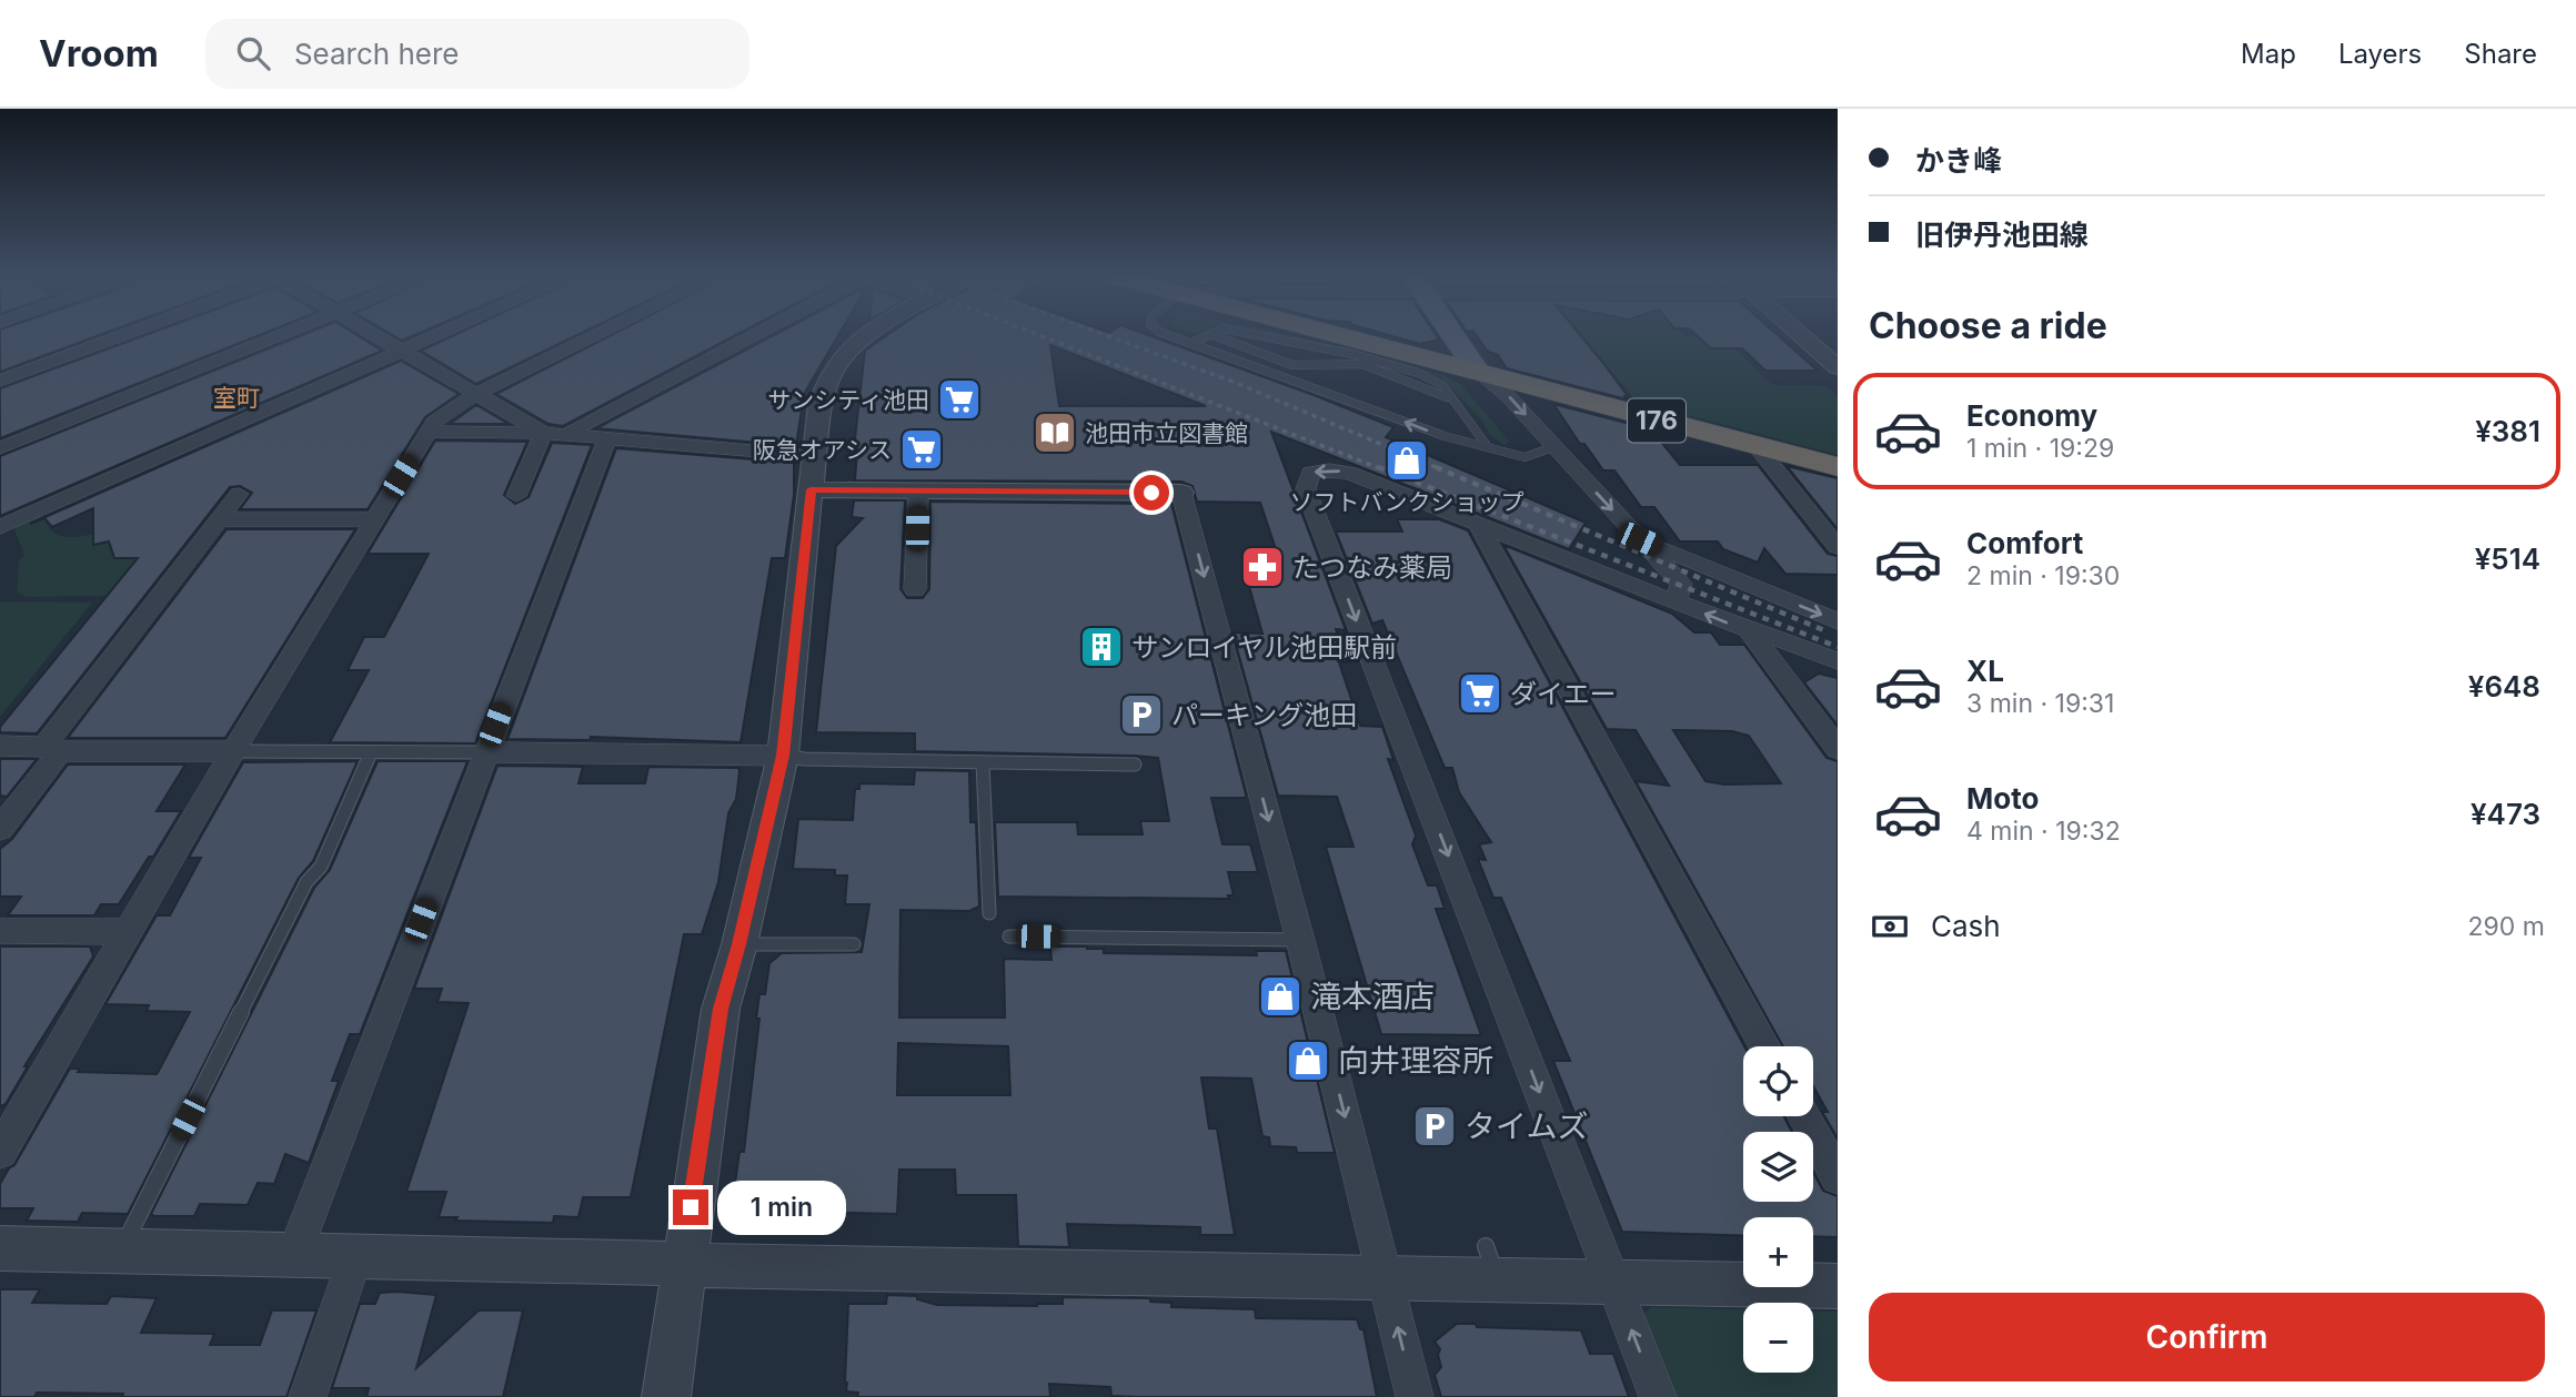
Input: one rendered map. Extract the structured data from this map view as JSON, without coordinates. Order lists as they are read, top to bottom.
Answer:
{
  "streets": {
    "highway": ["176"]
  },
  "districts": ["室町"],
  "places": {
    "supermarket": ["サンシティ池田", "阪急オアシス", "ダイエー"],
    "library": ["池田市立図書館"],
    "shop": ["ソフトバンクショップ", "滝本酒店", "向井理容所"],
    "pharmacy": ["たつなみ薬局"],
    "building": ["サンロイヤル池田駅前"],
    "parking": ["パーキング池田", "タイムズ"]
  },
  "page": {
    "header": "Vroom",
    "search": "Search here",
    "nav": ["Map", "Layers", "Share"],
    "banner": ["かき峰", "旧伊丹池田線"],
    "heading": "Choose a ride",
    "list": [
      {
        "name": "Economy",
        "note": "1 min · 19:29",
        "value": "¥381"
      },
      {
        "name": "Comfort",
        "note": "2 min · 19:30",
        "value": "¥514"
      },
      {
        "name": "XL",
        "note": "3 min · 19:31",
        "value": "¥648"
      },
      {
        "name": "Moto",
        "note": "4 min · 19:32",
        "value": "¥473"
      }
    ],
    "pay": ["Cash", "290 m"],
    "map_buttons": ["+", "−"],
    "bubble": "1 min",
    "buttons": "Confirm"
  }
}
